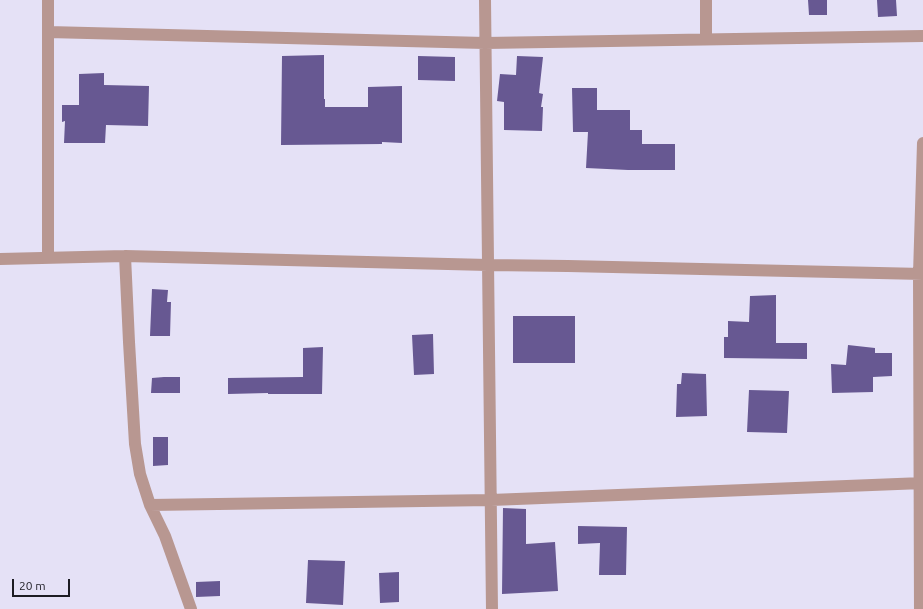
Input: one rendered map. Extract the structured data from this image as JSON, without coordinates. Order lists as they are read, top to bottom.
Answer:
{
  "scale_bar": "20 m"
}
